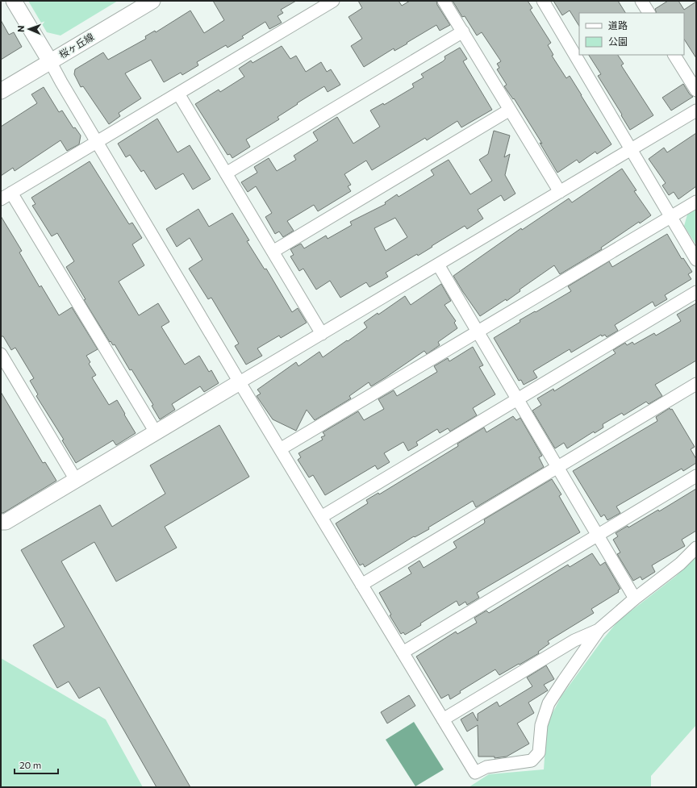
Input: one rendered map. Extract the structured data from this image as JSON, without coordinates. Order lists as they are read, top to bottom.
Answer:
{
  "streets": {
    "street": ["桜ヶ丘線"]
  },
  "legend": ["道路", "公園"],
  "scale_bar": "20 m",
  "north": "left"
}
